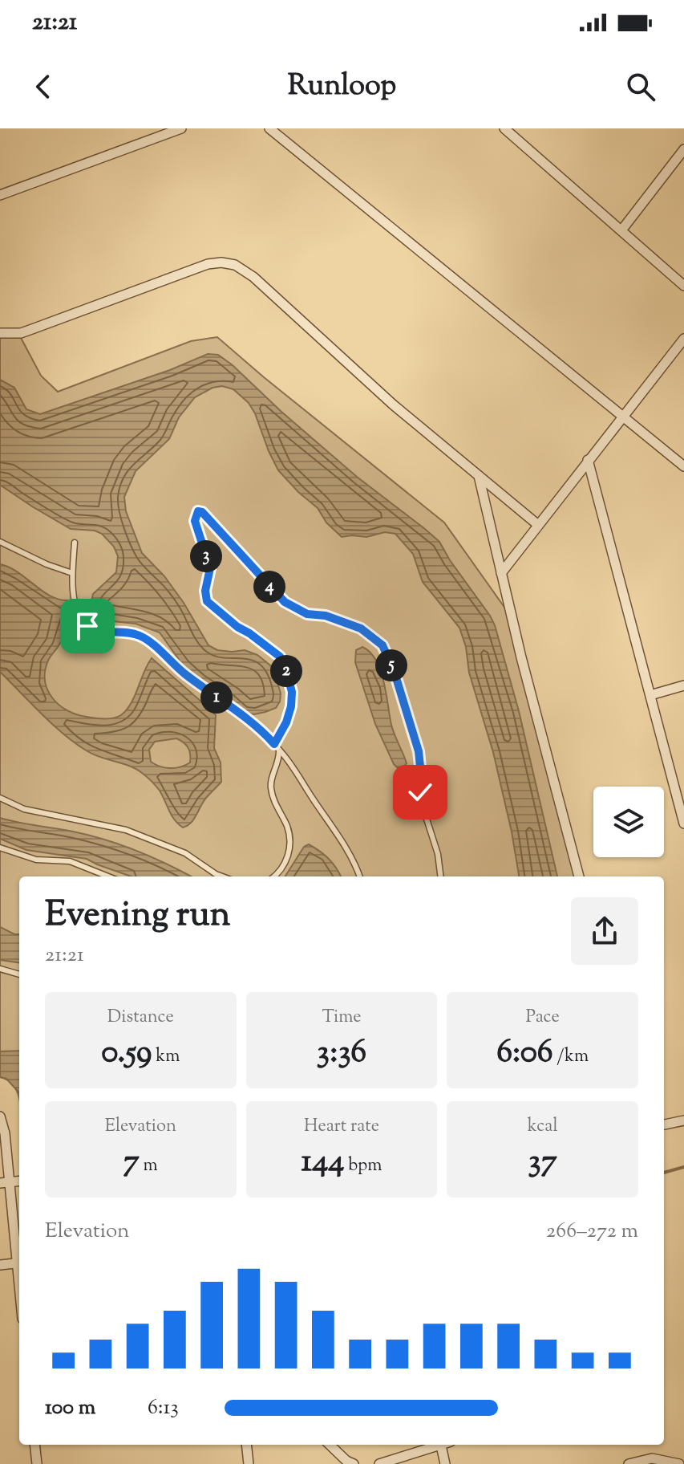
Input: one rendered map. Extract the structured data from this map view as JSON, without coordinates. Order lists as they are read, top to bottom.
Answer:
{
  "page": {
    "status": "21:21",
    "header": "Runloop",
    "pins": [
      "3",
      "4",
      "5",
      "2",
      "1"
    ],
    "heading": ["Evening run", "21:21"],
    "stats": [
      ["Distance", "0.59 km"],
      ["Time", "3:36"],
      ["Pace", "6:06 /km"],
      ["Elevation", "7 m"],
      ["Heart rate", "144 bpm"],
      ["kcal", "37"]
    ],
    "chart": ["Elevation", "266–272 m"],
    "list": [
      {
        "name": "100 m",
        "note": "6:13"
      }
    ]
  }
}
